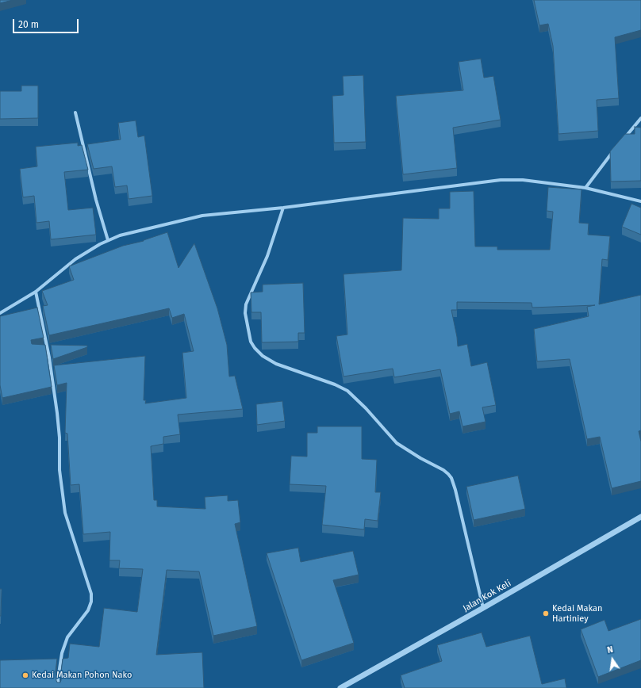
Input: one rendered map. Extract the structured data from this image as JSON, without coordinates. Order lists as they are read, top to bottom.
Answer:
{
  "streets": {
    "street": ["Jalan Kok Keli"]
  },
  "places": ["Kedai Makan Hartiniey", "Kedai Makan Pohon Nako"],
  "scale_bar": "20 m",
  "north": "top"
}
